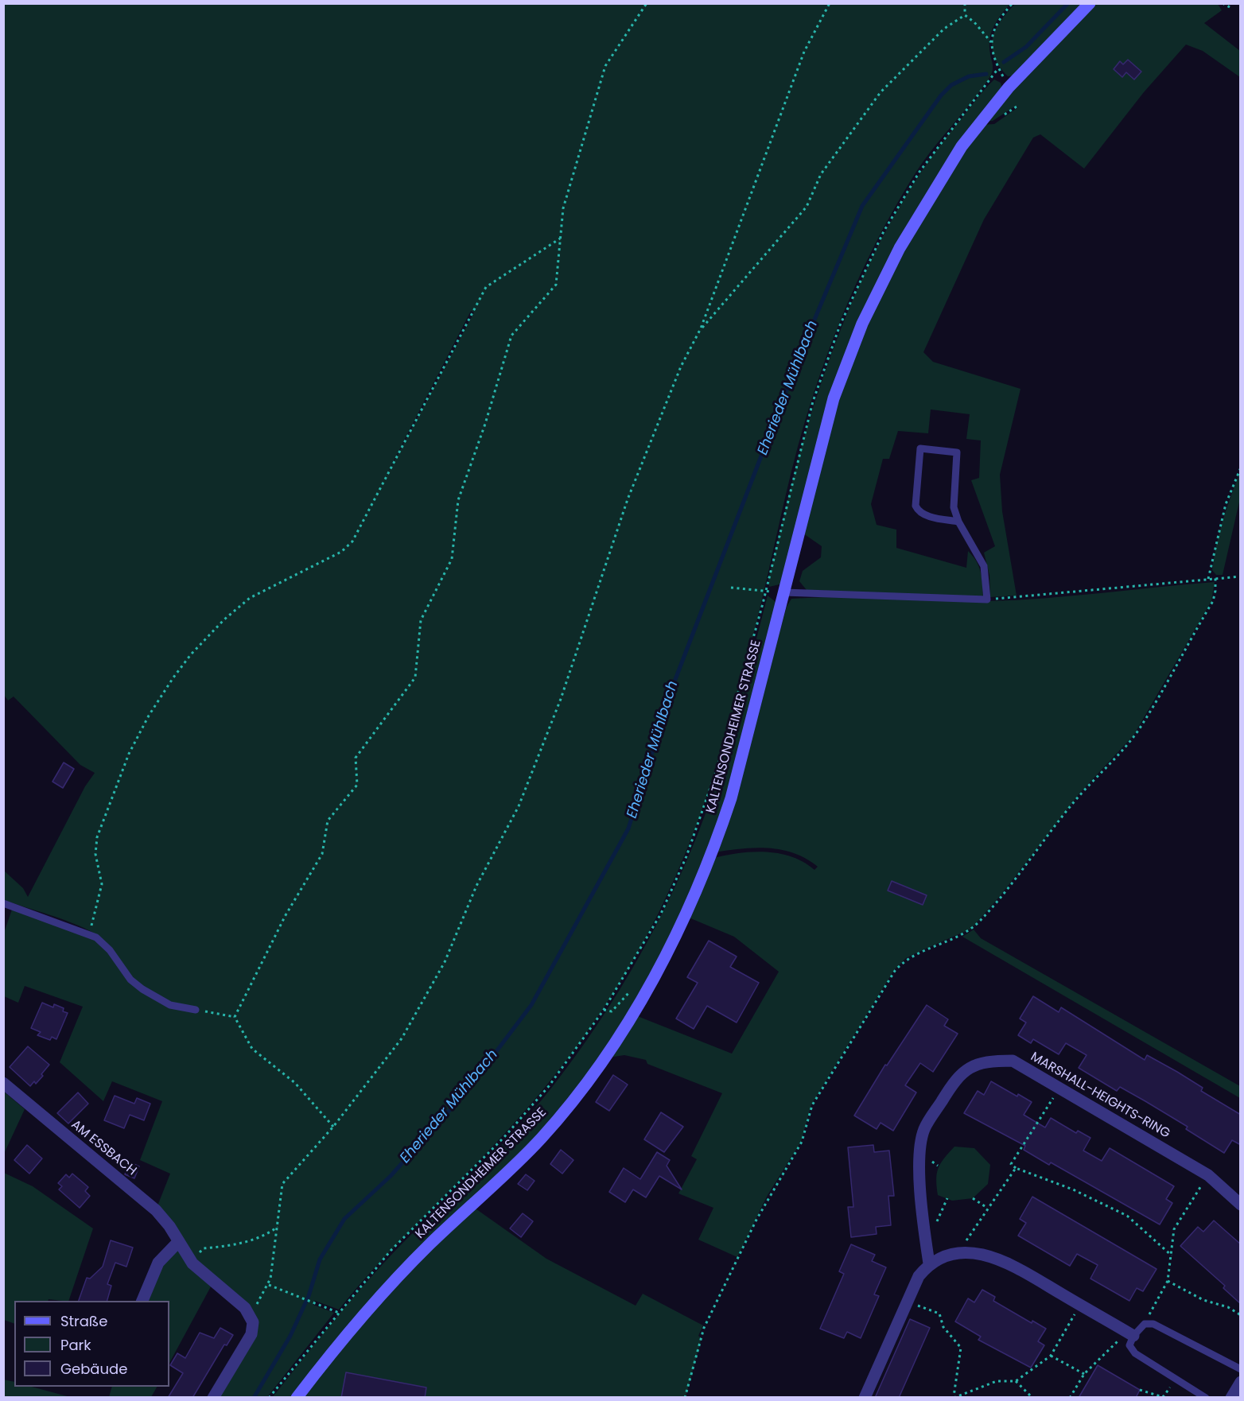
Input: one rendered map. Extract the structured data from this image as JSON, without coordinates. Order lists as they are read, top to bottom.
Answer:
{
  "streets": {
    "main road": ["KALTENSONDHEIMER STRASSE"],
    "street": ["MARSHALL-HEIGHTS-RING", "AM ESSBACH"]
  },
  "water": ["Eherieder Mühlbach"],
  "legend": ["Straße", "Park", "Gebäude"]
}
